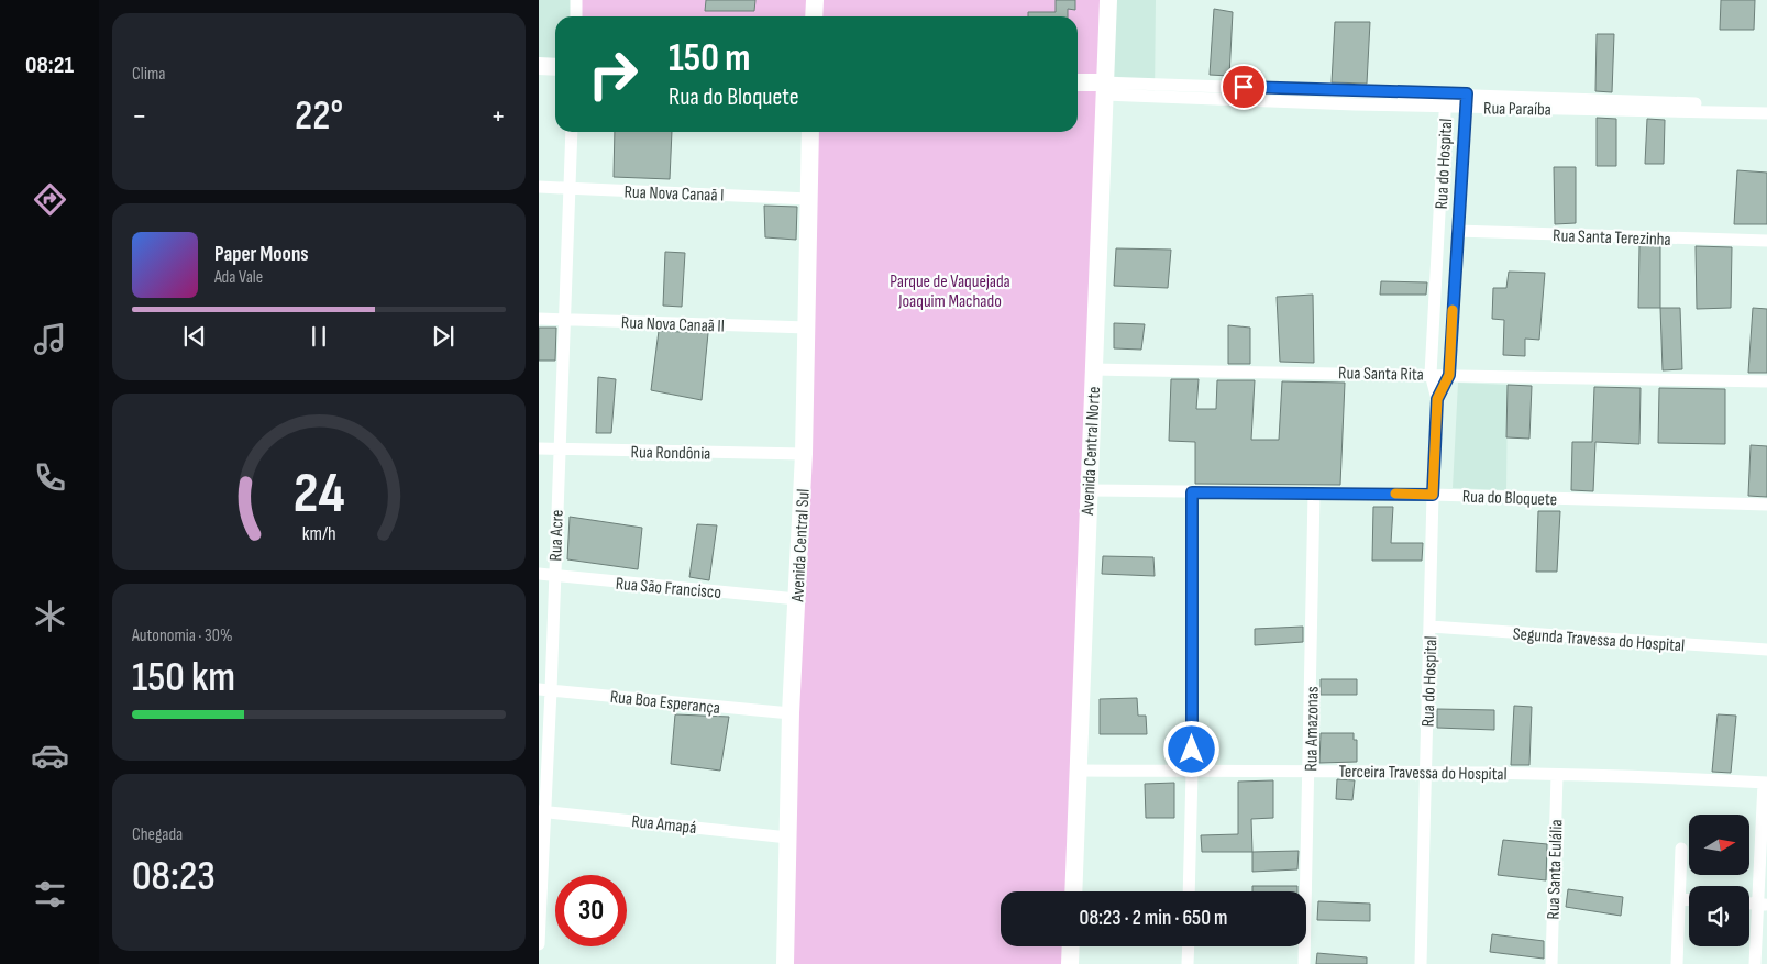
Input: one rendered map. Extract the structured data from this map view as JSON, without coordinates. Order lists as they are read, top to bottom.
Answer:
{
  "streets": {
    "street": [
      "Rua Paraíba",
      "Rua do Hospital",
      "Rua Nova Canaã I",
      "Rua Santa Terezinha",
      "Rua Nova Canaã II",
      "Rua Santa Rita",
      "Avenida Central Norte",
      "Rua Rondônia",
      "Rua do Bloquete",
      "Rua Acre",
      "Avenida Central Sul",
      "Rua São Francisco",
      "Segunda Travessa do Hospital",
      "Rua Boa Esperança",
      "Rua Amazonas",
      "Terceira Travessa do Hospital",
      "Rua Amapá",
      "Rua Santa Eulália"
    ]
  },
  "crossings": [
    ["Rua Paraíba", "Rua do Hospital"],
    ["Rua Paraíba", "Avenida Central Norte"],
    ["Rua do Hospital", "Rua Santa Terezinha"],
    ["Rua do Hospital", "Rua Santa Rita"],
    ["Rua do Hospital", "Rua do Bloquete"],
    ["Rua do Hospital", "Segunda Travessa do Hospital"],
    ["Rua do Hospital", "Terceira Travessa do Hospital"],
    ["Rua Nova Canaã I", "Rua Acre"],
    ["Rua Nova Canaã I", "Avenida Central Sul"],
    ["Rua Nova Canaã II", "Rua Acre"],
    ["Rua Nova Canaã II", "Avenida Central Sul"],
    ["Rua Santa Rita", "Avenida Central Norte"],
    ["Avenida Central Norte", "Rua do Bloquete"],
    ["Avenida Central Norte", "Terceira Travessa do Hospital"],
    ["Rua Rondônia", "Rua Acre"],
    ["Rua Rondônia", "Avenida Central Sul"],
    ["Rua do Bloquete", "Rua Amazonas"],
    ["Rua Acre", "Rua São Francisco"],
    ["Rua Acre", "Rua Boa Esperança"],
    ["Rua Acre", "Rua Amapá"],
    ["Avenida Central Sul", "Rua São Francisco"],
    ["Avenida Central Sul", "Rua Boa Esperança"],
    ["Avenida Central Sul", "Rua Amapá"],
    ["Rua Amazonas", "Terceira Travessa do Hospital"],
    ["Terceira Travessa do Hospital", "Rua Santa Eulália"]
  ],
  "parks": ["Parque de Vaquejada Joaquim Machado"],
  "north": "right",
  "page": {
    "tabs": "08:21",
    "tile": [
      "Clima",
      ["Autonomia · 30%", "150 km"],
      ["Chegada", "08:23"]
    ],
    "turn": ["150 m", "Rua do Bloquete"],
    "heat": ["−", "22°", "+"],
    "song": ["Paper Moons", "Ada Vale"],
    "limit": "30",
    "trip": "08:23 · 2 min · 650 m",
    "gauge": ["24", "km/h"]
  }
}
